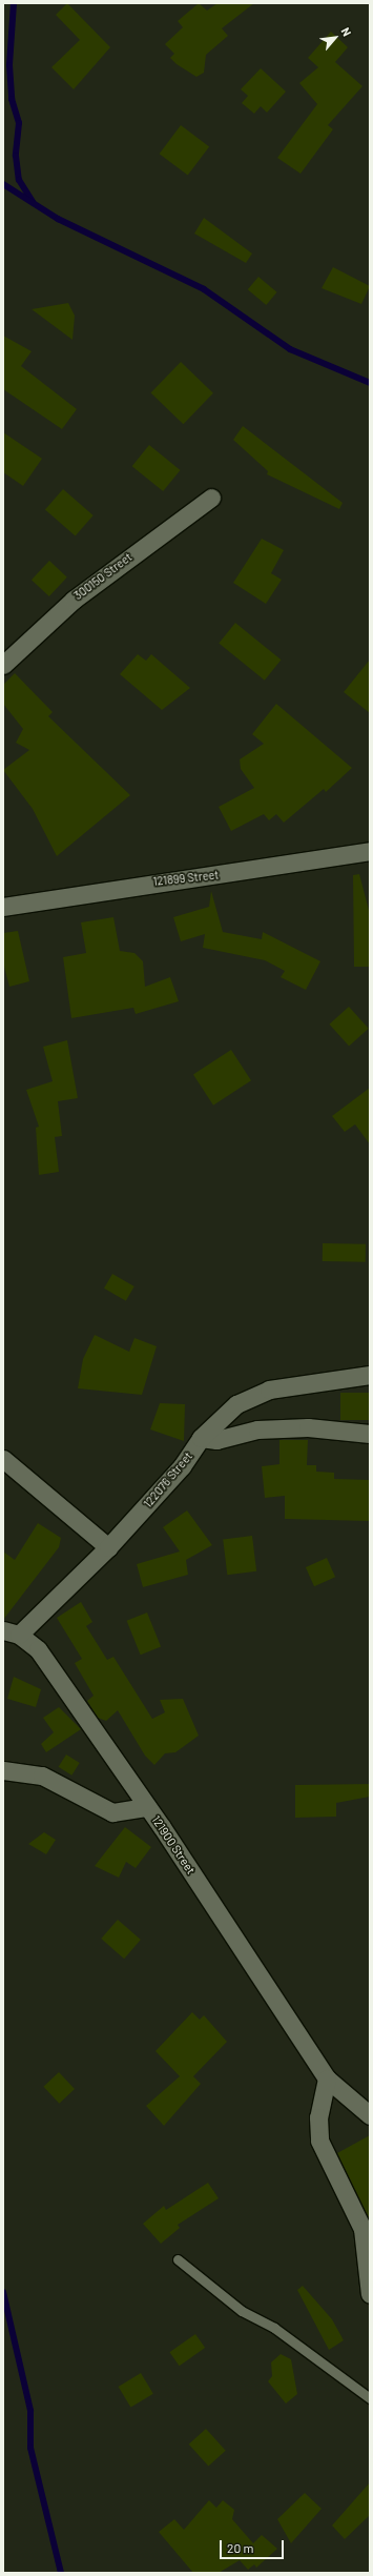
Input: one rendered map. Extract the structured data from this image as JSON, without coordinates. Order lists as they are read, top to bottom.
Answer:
{
  "streets": {
    "street": [
      "300150 Street",
      "121899 Street",
      "122076 Street",
      "121900 Street"
    ]
  },
  "crossings": [
    ["122076 Street", "121900 Street"]
  ],
  "scale_bar": "20 m",
  "north": "top right"
}
